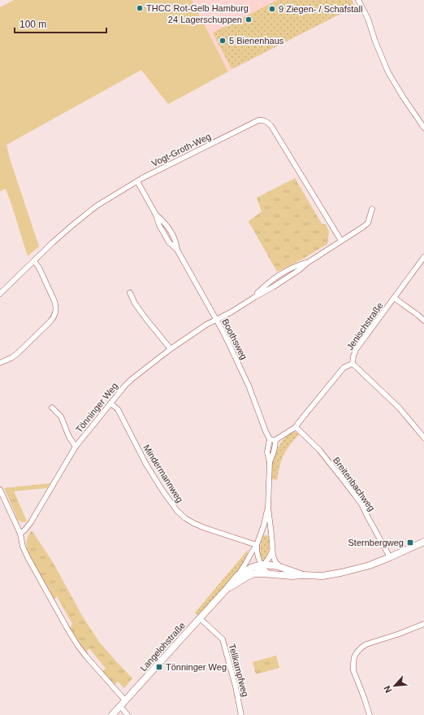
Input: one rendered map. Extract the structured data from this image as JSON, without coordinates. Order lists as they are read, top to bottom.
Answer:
{
  "streets": {
    "street": [
      "Vogt-Groth-Weg",
      "Jenischstraße",
      "Boothsweg",
      "Tönninger Weg",
      "Mindermannweg",
      "Breitenbachweg",
      "Langelohstraße",
      "Tellkampfweg"
    ]
  },
  "crossings": [
    ["Vogt-Groth-Weg", "Boothsweg"],
    ["Vogt-Groth-Weg", "Tönninger Weg"],
    ["Jenischstraße", "Breitenbachweg"],
    ["Boothsweg", "Tönninger Weg"],
    ["Tönninger Weg", "Mindermannweg"],
    ["Breitenbachweg", "Langelohstraße"],
    ["Langelohstraße", "Tellkampfweg"]
  ],
  "places": {
    "other": [
      "THCC Rot-Gelb Hamburg",
      "9 Ziegen- / Schafstall",
      "24 Lagerschuppen",
      "5 Bienenhaus"
    ],
    "transit": ["Sternbergweg", "Tönninger Weg"]
  },
  "scale_bar": "100 m",
  "north": "bottom left"
}
